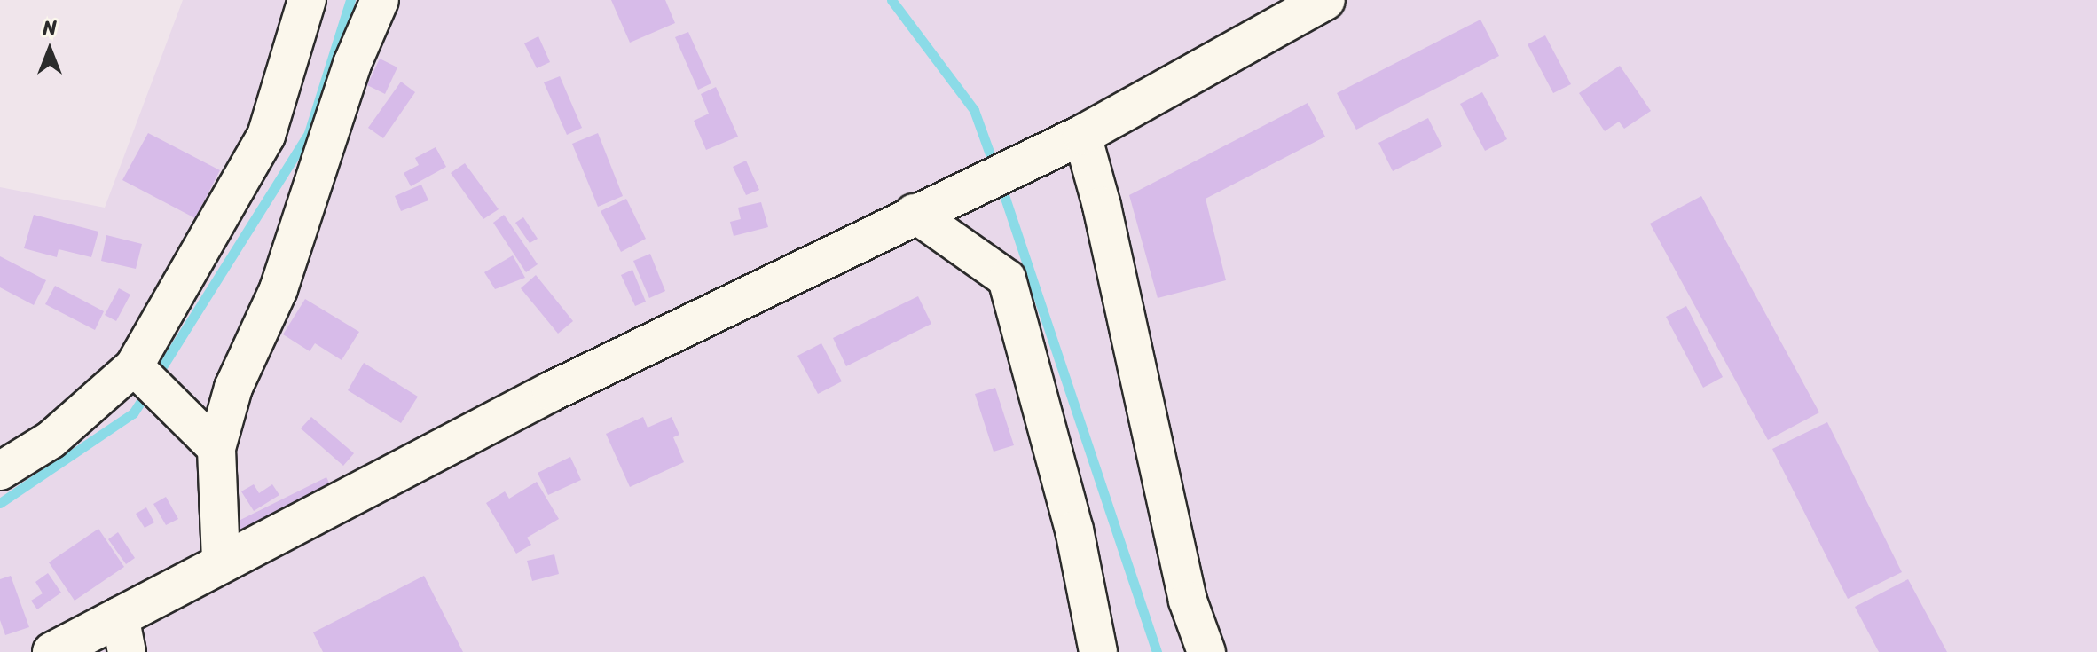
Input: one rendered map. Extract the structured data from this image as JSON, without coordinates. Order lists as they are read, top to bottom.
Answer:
{
  "north": "top"
}
